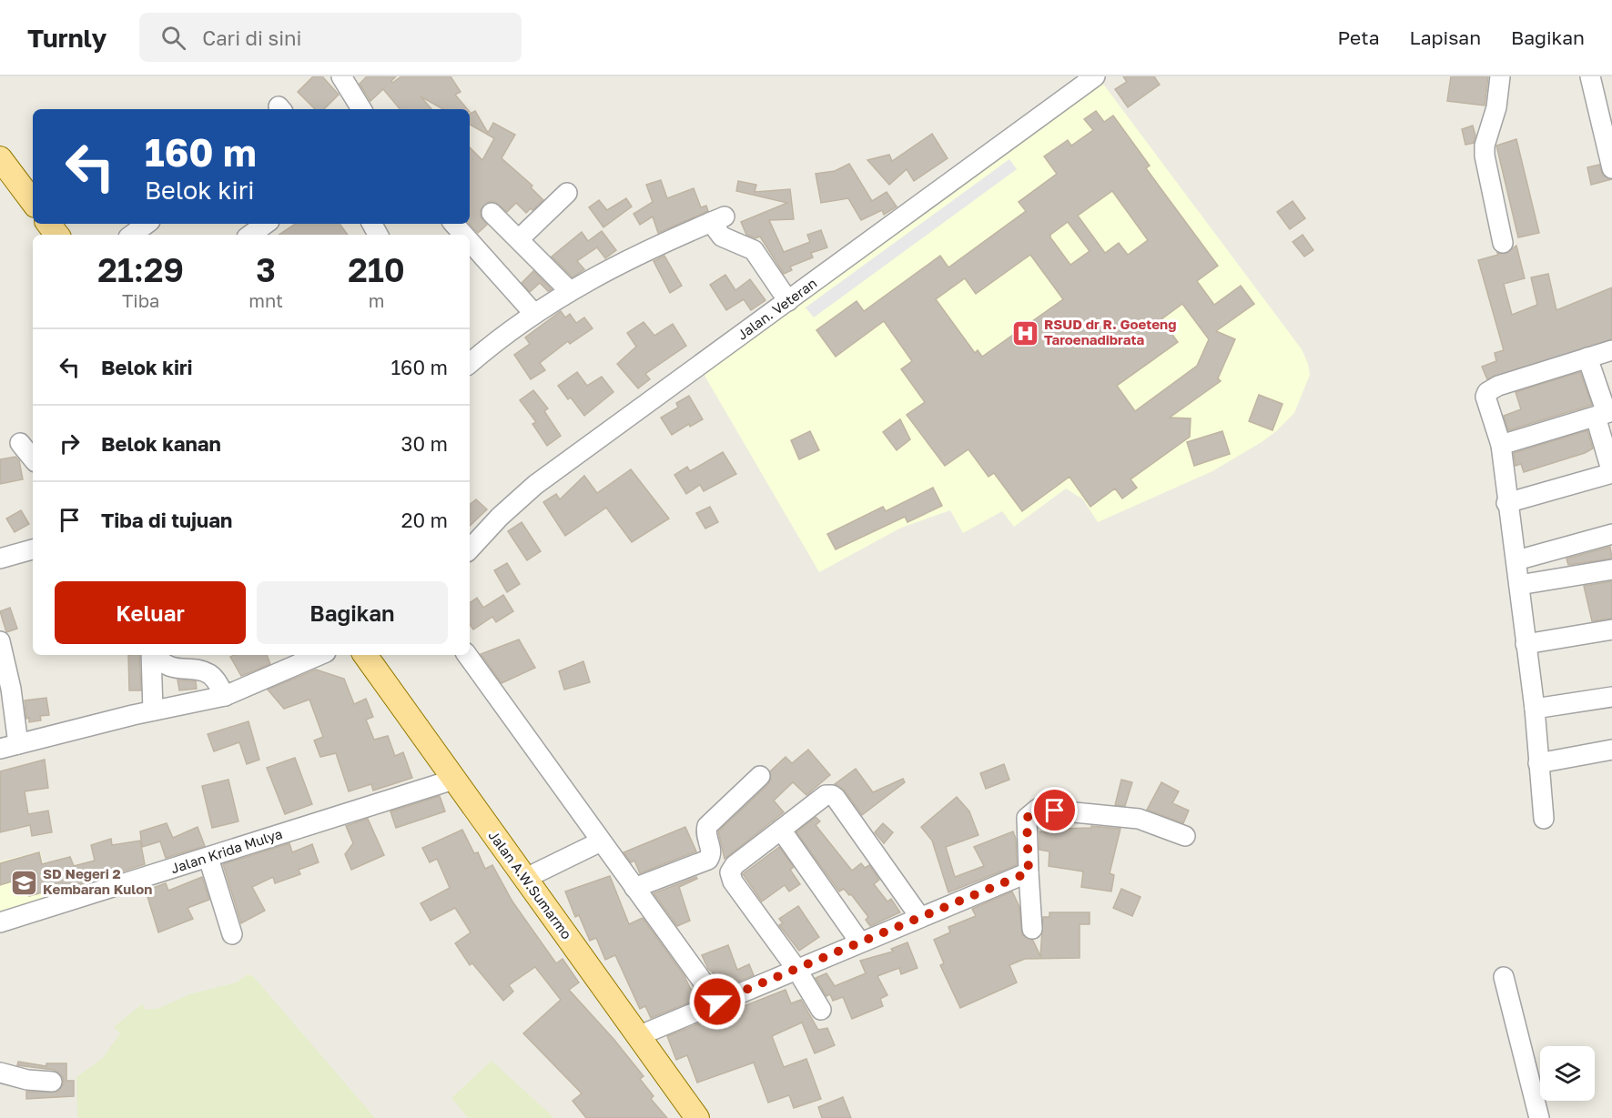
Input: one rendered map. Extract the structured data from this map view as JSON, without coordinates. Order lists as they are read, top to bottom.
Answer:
{
  "streets": {
    "main road": ["Jalan A.W.Sumarmo"],
    "street": ["Jalan. Veteran", "Jalan Krida Mulya"]
  },
  "crossings": [
    ["Jalan Krida Mulya", "Jalan A.W.Sumarmo"]
  ],
  "places": {
    "hospital": ["RSUD dr R. Goeteng Taroenadibrata"],
    "school or university": ["SD Negeri 2 Kembaran Kulon"]
  },
  "page": {
    "header": "Turnly",
    "search": "Cari di sini",
    "nav": ["Peta", "Lapisan", "Bagikan"],
    "turn": ["160 m", "Belok kiri"],
    "eta": [
      "21:29",
      "Tiba",
      "3",
      "mnt",
      "210",
      "m"
    ],
    "list": [
      {
        "name": "Belok kiri",
        "value": "160 m"
      },
      {
        "name": "Belok kanan",
        "value": "30 m"
      },
      {
        "name": "Tiba di tujuan",
        "value": "20 m"
      }
    ],
    "buttons": ["Keluar", "Bagikan"]
  }
}
